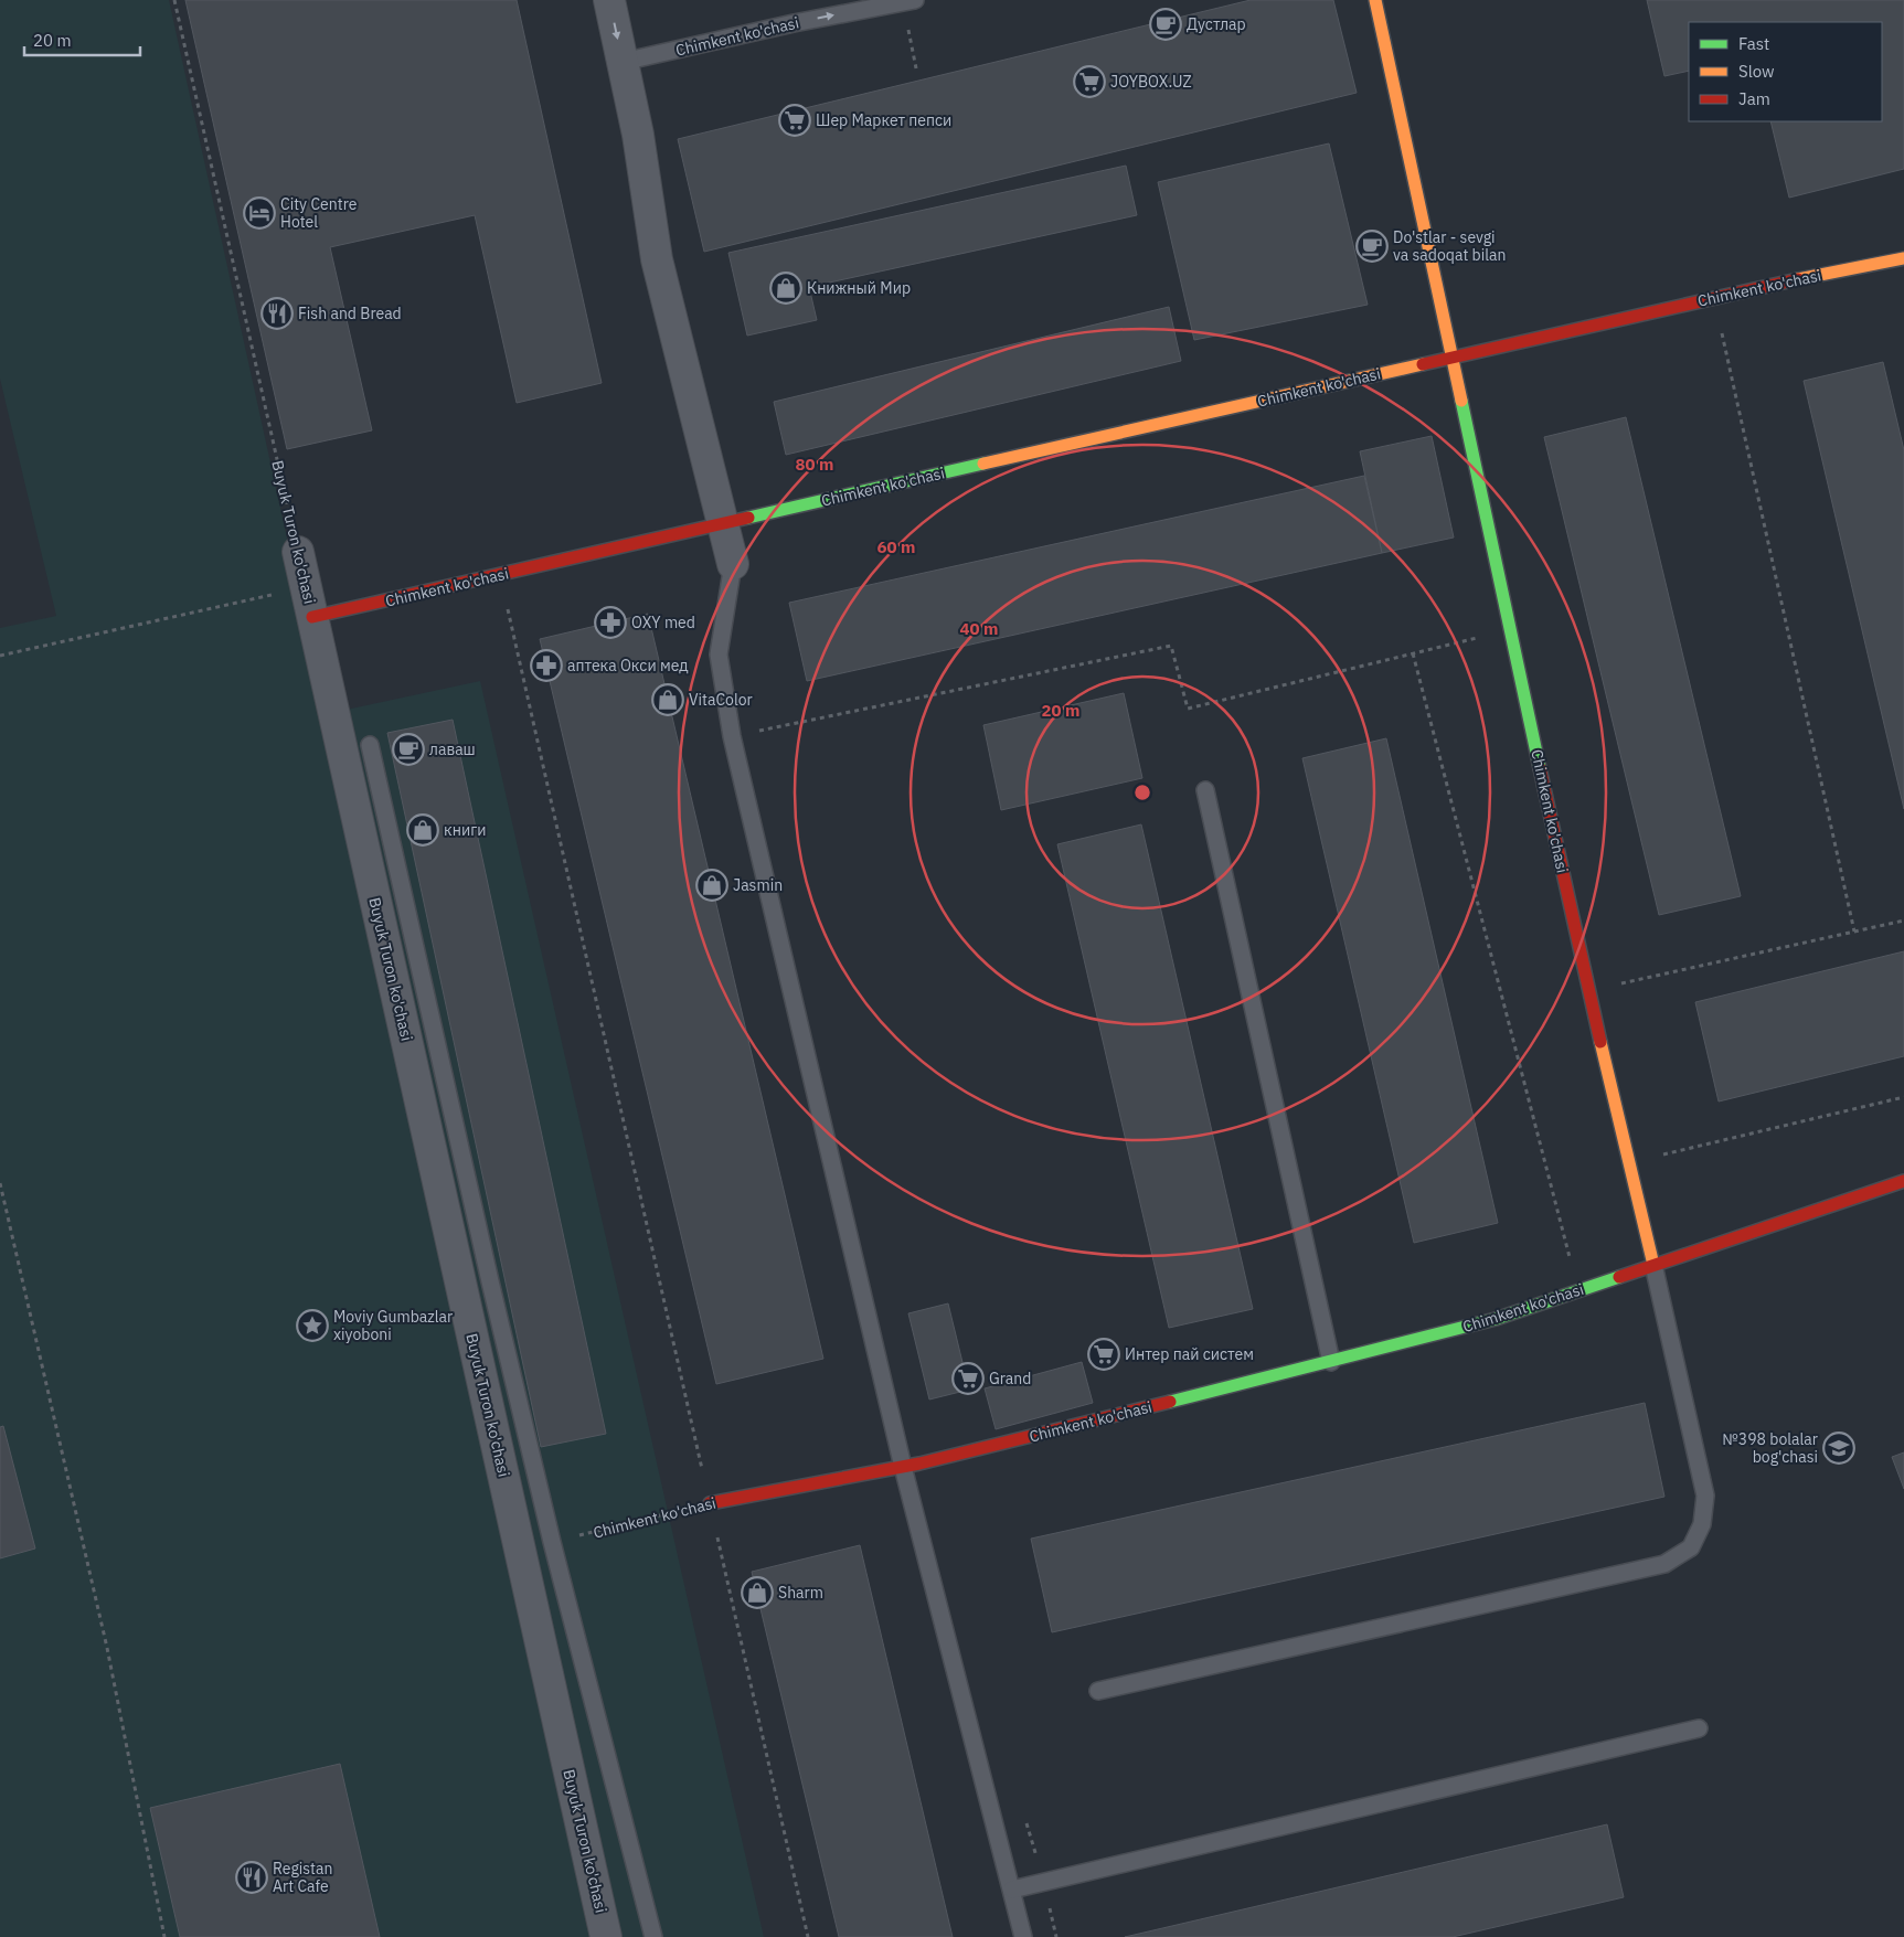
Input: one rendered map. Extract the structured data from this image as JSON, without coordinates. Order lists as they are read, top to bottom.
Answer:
{
  "streets": {
    "street": ["Chimkent ko'chasi", "Buyuk Turon ko'chasi"]
  },
  "crossings": [
    ["Chimkent ko'chasi", "Buyuk Turon ko'chasi"]
  ],
  "places": {
    "cafe": ["Дустлар", "Do'stlar - sevgi va sadoqat bilan", "лаваш"],
    "supermarket": [
      "JOYBOX.UZ",
      "Шер Маркет пепси",
      "Интер пай систем",
      "Grand"
    ],
    "hotel": ["City Centre Hotel"],
    "shop": [
      "Книжный Мир",
      "VitaColor",
      "книги",
      "Jasmin",
      "Sharm"
    ],
    "restaurant": ["Fish and Bread", "Registan Art Cafe"],
    "pharmacy": ["OXY med", "аптека Окси мед"],
    "place": ["Moviy Gumbazlar xiyoboni"],
    "school or university": ["№398 bolalar bog'chasi"]
  },
  "legend": ["Fast", "Slow", "Jam"],
  "scale_bar": "20 m",
  "rings": [
    "80 m",
    "60 m",
    "40 m",
    "20 m"
  ]
}
